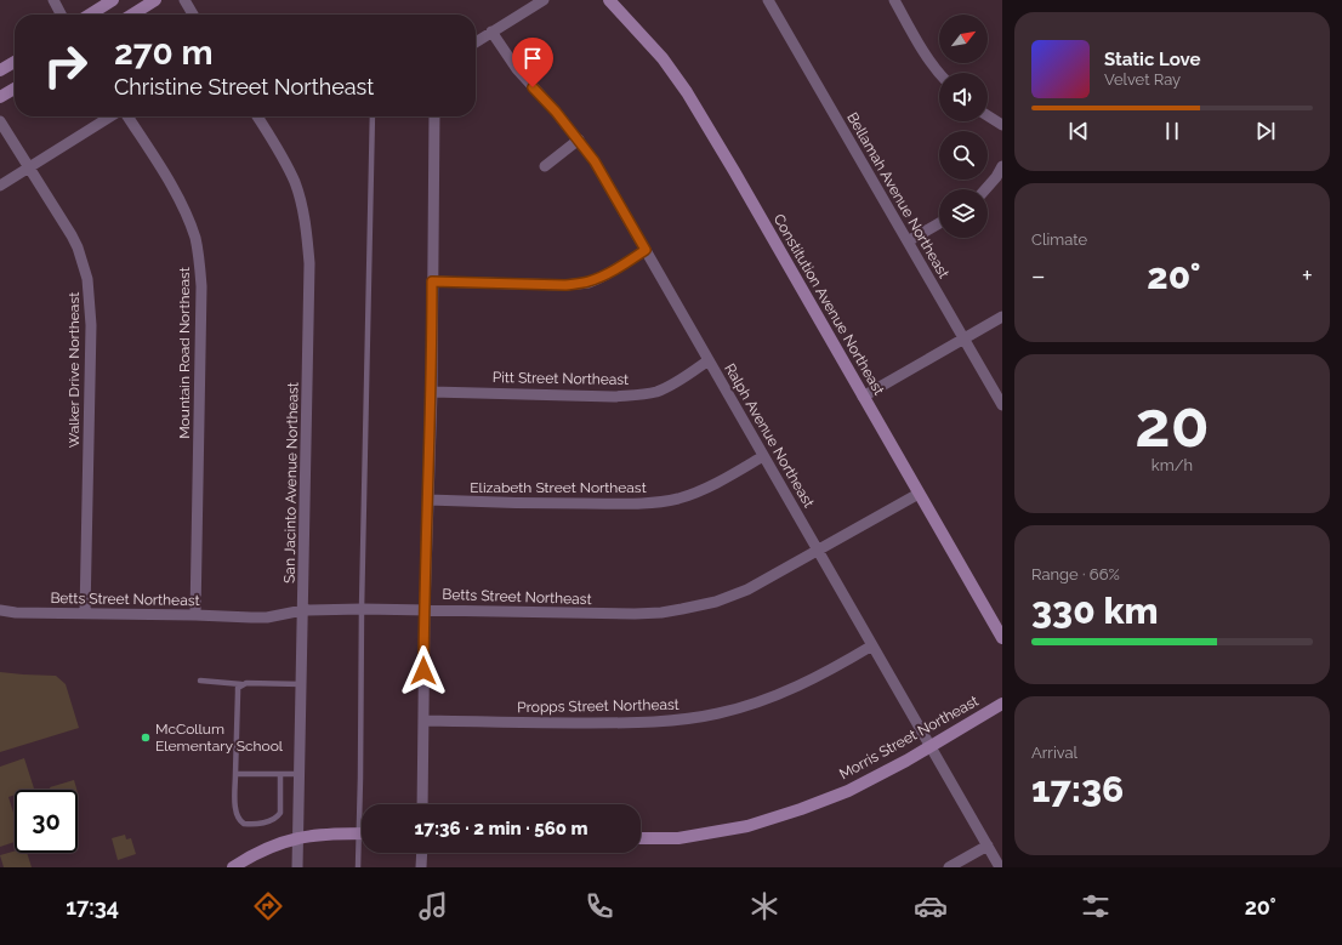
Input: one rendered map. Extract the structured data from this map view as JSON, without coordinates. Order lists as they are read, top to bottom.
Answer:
{
  "streets": {
    "street": [
      "Bellamah Avenue Northeast",
      "Constitution Avenue Northeast",
      "Mountain Road Northeast",
      "Walker Drive Northeast",
      "Pitt Street Northeast",
      "Ralph Avenue Northeast",
      "San Jacinto Avenue Northeast",
      "Elizabeth Street Northeast",
      "Betts Street Northeast",
      "Propps Street Northeast",
      "Morris Street Northeast"
    ]
  },
  "crossings": [
    ["Constitution Avenue Northeast", "Betts Street Northeast"],
    ["Mountain Road Northeast", "Betts Street Northeast"],
    ["Walker Drive Northeast", "Betts Street Northeast"],
    ["Pitt Street Northeast", "Ralph Avenue Northeast"],
    ["Ralph Avenue Northeast", "Elizabeth Street Northeast"],
    ["Ralph Avenue Northeast", "Betts Street Northeast"],
    ["Ralph Avenue Northeast", "Propps Street Northeast"],
    ["Ralph Avenue Northeast", "Morris Street Northeast"],
    ["San Jacinto Avenue Northeast", "Betts Street Northeast"]
  ],
  "places": ["McCollum Elementary School"],
  "north": "top right",
  "page": {
    "turn": ["270 m", "Christine Street Northeast"],
    "song": ["Static Love", "Velvet Ray"],
    "tile": [
      "Climate",
      ["20", "km/h"],
      ["Range · 66%", "330 km"],
      ["Arrival", "17:36"]
    ],
    "heat": ["−", "20°", "+"],
    "limit": "30",
    "trip": "17:36 · 2 min · 560 m",
    "tabs": ["17:34", "20°"]
  }
}
